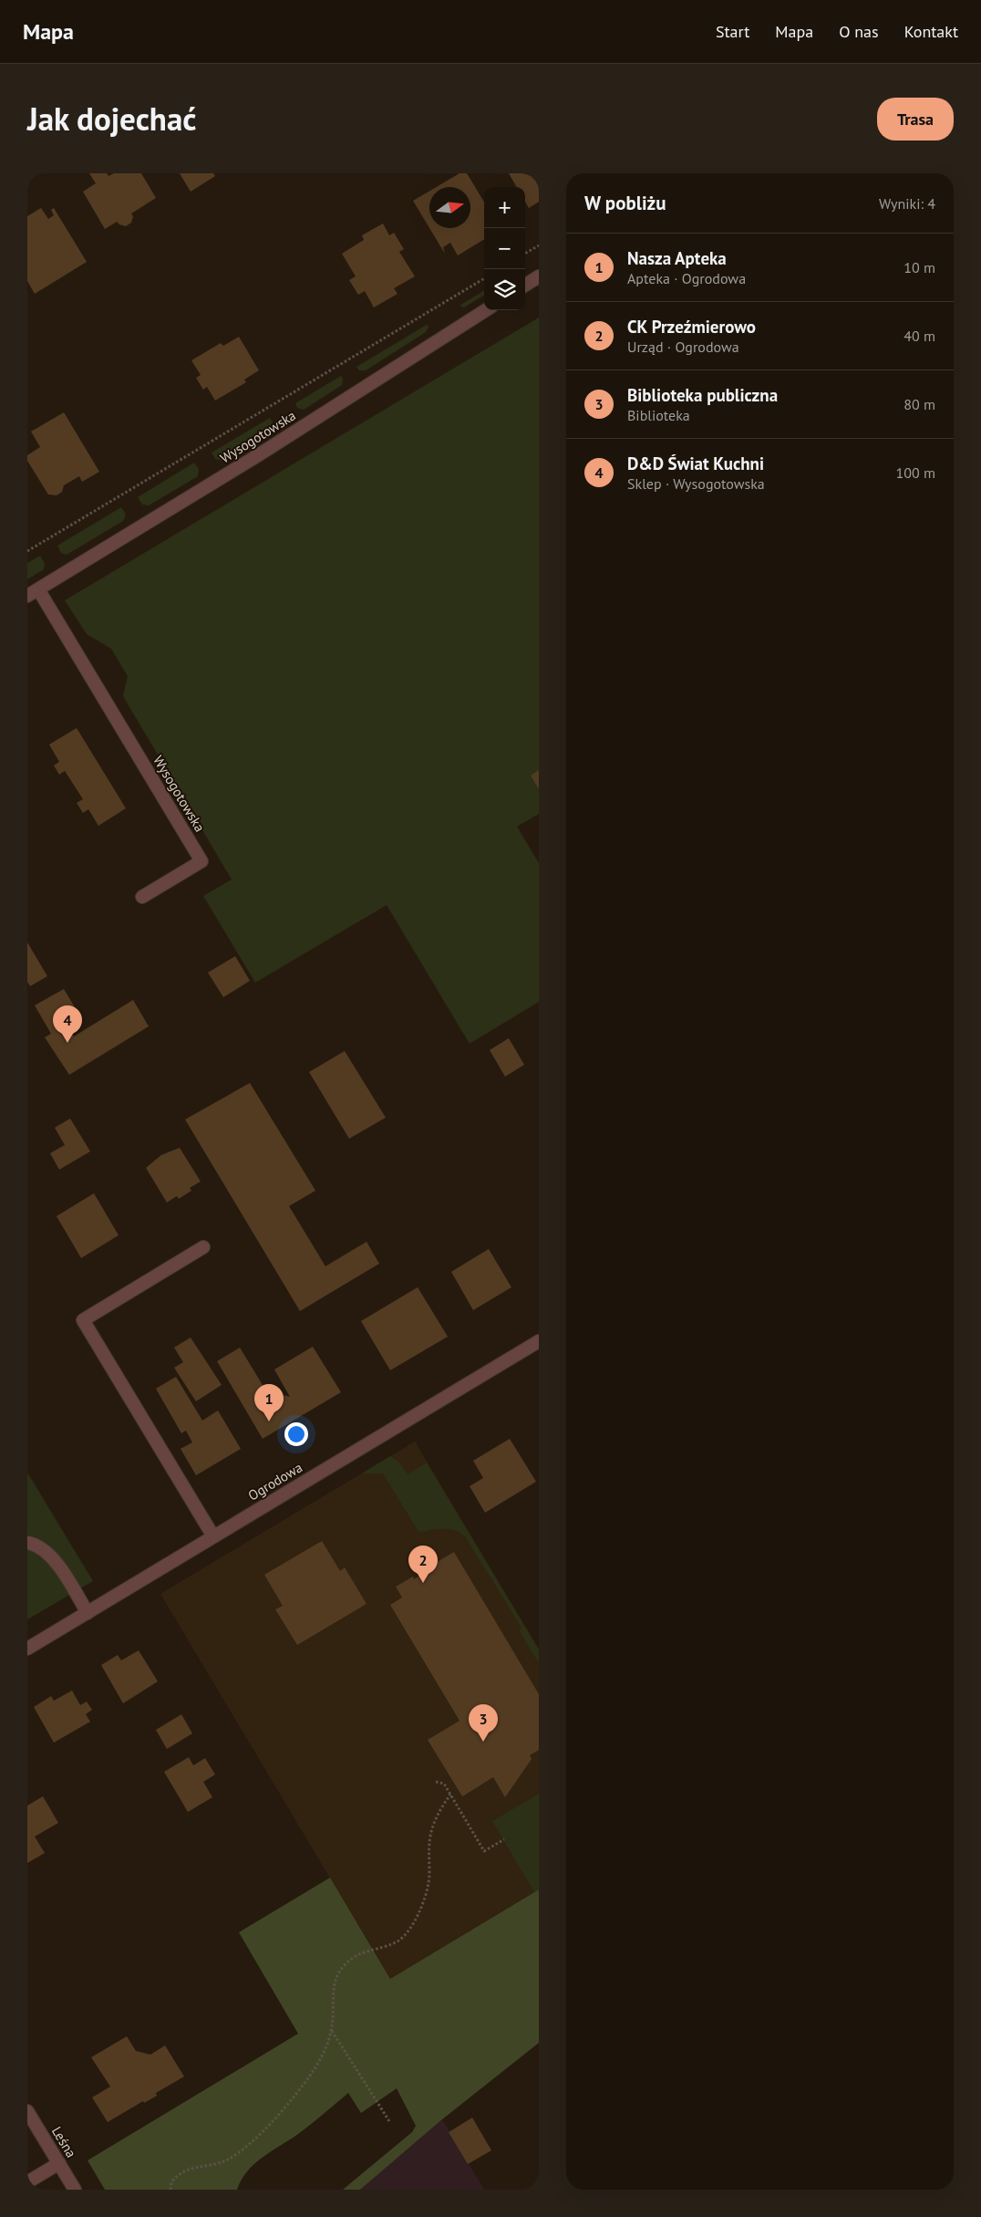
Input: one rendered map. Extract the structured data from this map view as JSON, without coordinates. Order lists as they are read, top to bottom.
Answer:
{
  "streets": {
    "street": ["Wysogotowska", "Ogrodowa", "Leśna"]
  },
  "north": "right",
  "page": {
    "header": "Mapa",
    "nav": [
      "Start",
      "Mapa",
      "O nas",
      "Kontakt"
    ],
    "title": "Jak dojechać",
    "buttons": "Trasa",
    "heading": ["W pobliżu", "Wyniki: 4"],
    "map_buttons": ["+", "−"],
    "list": [
      {
        "mark": "1",
        "name": "Nasza Apteka",
        "note": "Apteka · Ogrodowa",
        "value": "10 m"
      },
      {
        "mark": "2",
        "name": "CK Przeźmierowo",
        "note": "Urząd · Ogrodowa",
        "value": "40 m"
      },
      {
        "mark": "3",
        "name": "Biblioteka publiczna",
        "note": "Biblioteka",
        "value": "80 m"
      },
      {
        "mark": "4",
        "name": "D&D Świat Kuchni",
        "note": "Sklep · Wysogotowska",
        "value": "100 m"
      }
    ],
    "pins": [
      "4",
      "1",
      "2",
      "3"
    ]
  }
}
